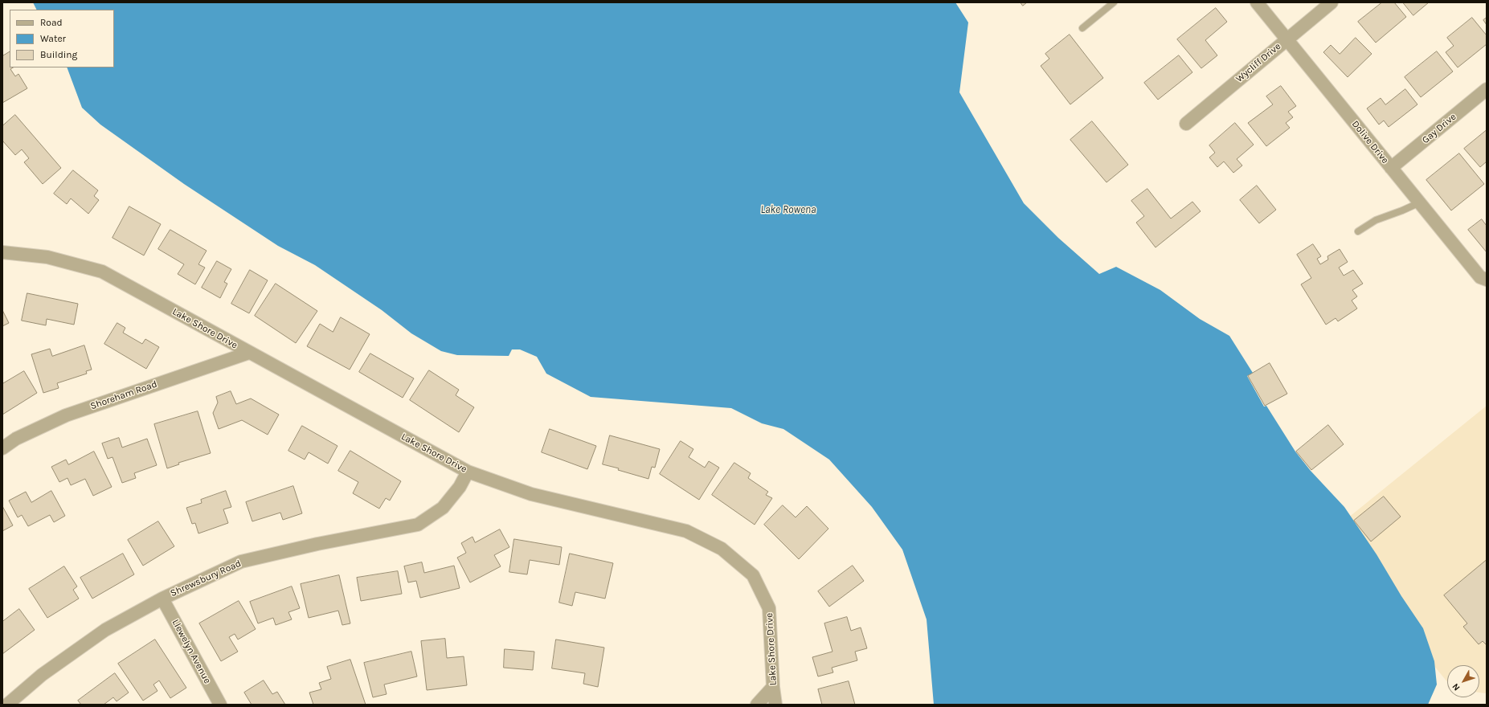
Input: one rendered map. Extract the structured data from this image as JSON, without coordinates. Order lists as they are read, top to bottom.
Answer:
{
  "streets": {
    "street": [
      "Wycliff Drive",
      "Gay Drive",
      "Dolive Drive",
      "Lake Shore Drive",
      "Shoreham Road",
      "Shrewsbury Road",
      "Llewelyn Avenue"
    ]
  },
  "crossings": [
    ["Wycliff Drive", "Dolive Drive"],
    ["Gay Drive", "Dolive Drive"],
    ["Lake Shore Drive", "Shoreham Road"],
    ["Lake Shore Drive", "Shrewsbury Road"],
    ["Shrewsbury Road", "Llewelyn Avenue"]
  ],
  "water": ["Lake Rowena"],
  "legend": ["Road", "Water", "Building"],
  "north": "bottom left"
}
